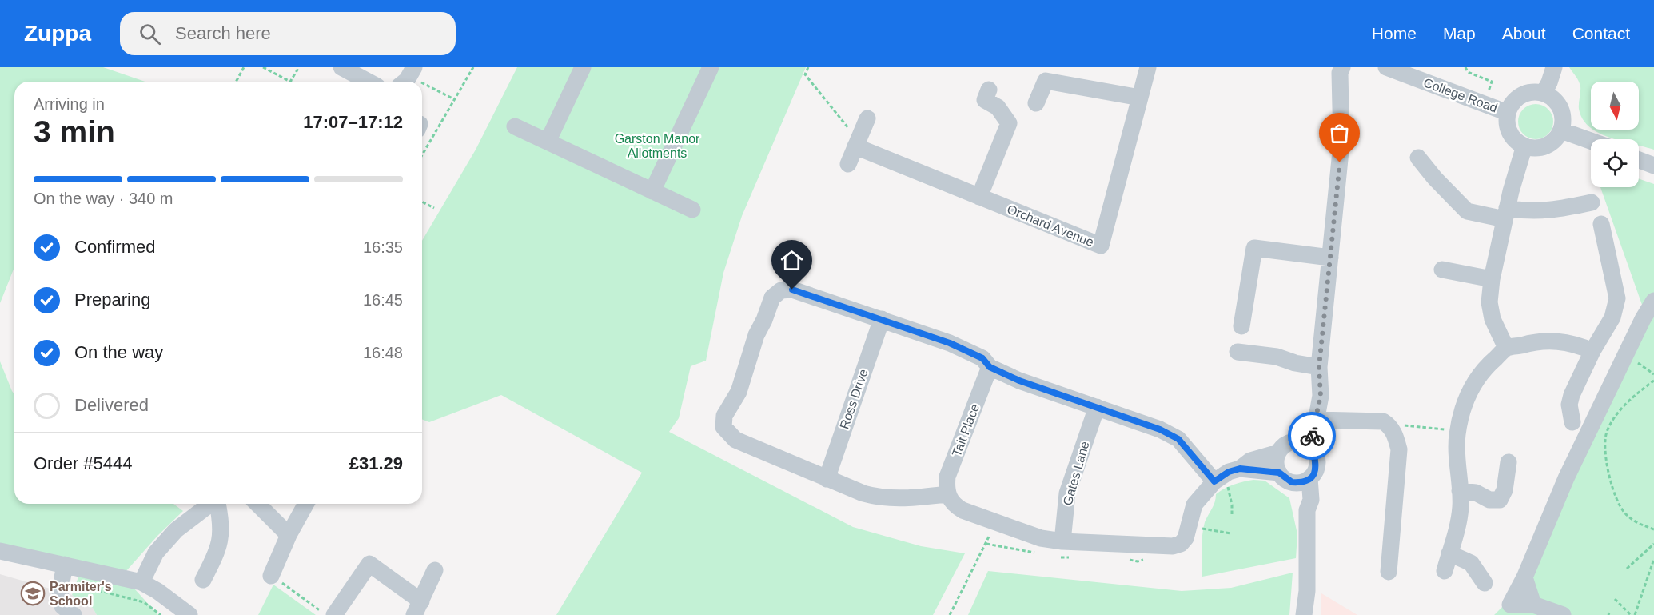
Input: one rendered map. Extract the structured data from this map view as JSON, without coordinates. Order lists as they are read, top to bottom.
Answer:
{
  "streets": {
    "street": [
      "College Road",
      "Orchard Avenue",
      "Ross Drive",
      "Tait Place",
      "Gates Lane"
    ]
  },
  "parks": ["Garston Manor Allotments"],
  "places": {
    "school or university": ["Parmiter's School"]
  },
  "north": "bottom",
  "page": {
    "header": "Zuppa",
    "search": "Search here",
    "nav": [
      "Home",
      "Map",
      "About",
      "Contact"
    ],
    "heading": ["3 min", "Arriving in", "17:07–17:12"],
    "panel": ["Order #5444", "£31.29"],
    "bar": "On the way · 340 m",
    "list": [
      ["Confirmed", "16:35"],
      ["Preparing", "16:45"],
      ["On the way", "16:48"],
      "Delivered"
    ]
  }
}
